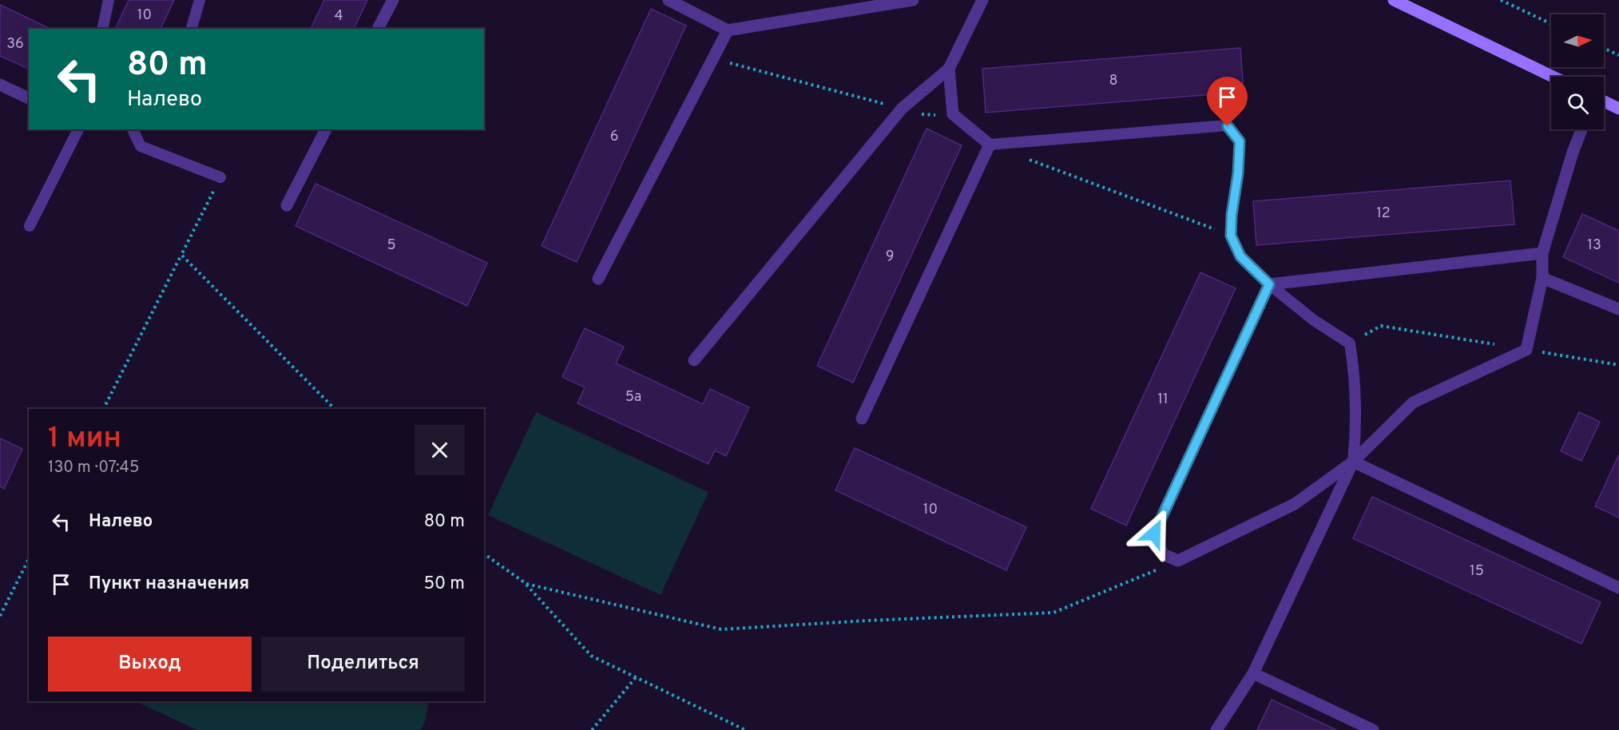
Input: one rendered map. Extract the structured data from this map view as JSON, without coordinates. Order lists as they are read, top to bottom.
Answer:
{
  "house_numbers": [
    "10",
    "4",
    "36",
    "8",
    "6",
    "12",
    "5",
    "13",
    "9",
    "5а",
    "11",
    "10",
    "15"
  ],
  "north": "right",
  "page": {
    "turn": ["80 m", "Налево"],
    "heading": ["1 мин", "130 m · 07:45"],
    "list": [
      {
        "name": "Налево",
        "value": "80 m"
      },
      {
        "name": "Пункт назначения",
        "value": "50 m"
      }
    ],
    "buttons": ["Выход", "Поделиться"]
  }
}
